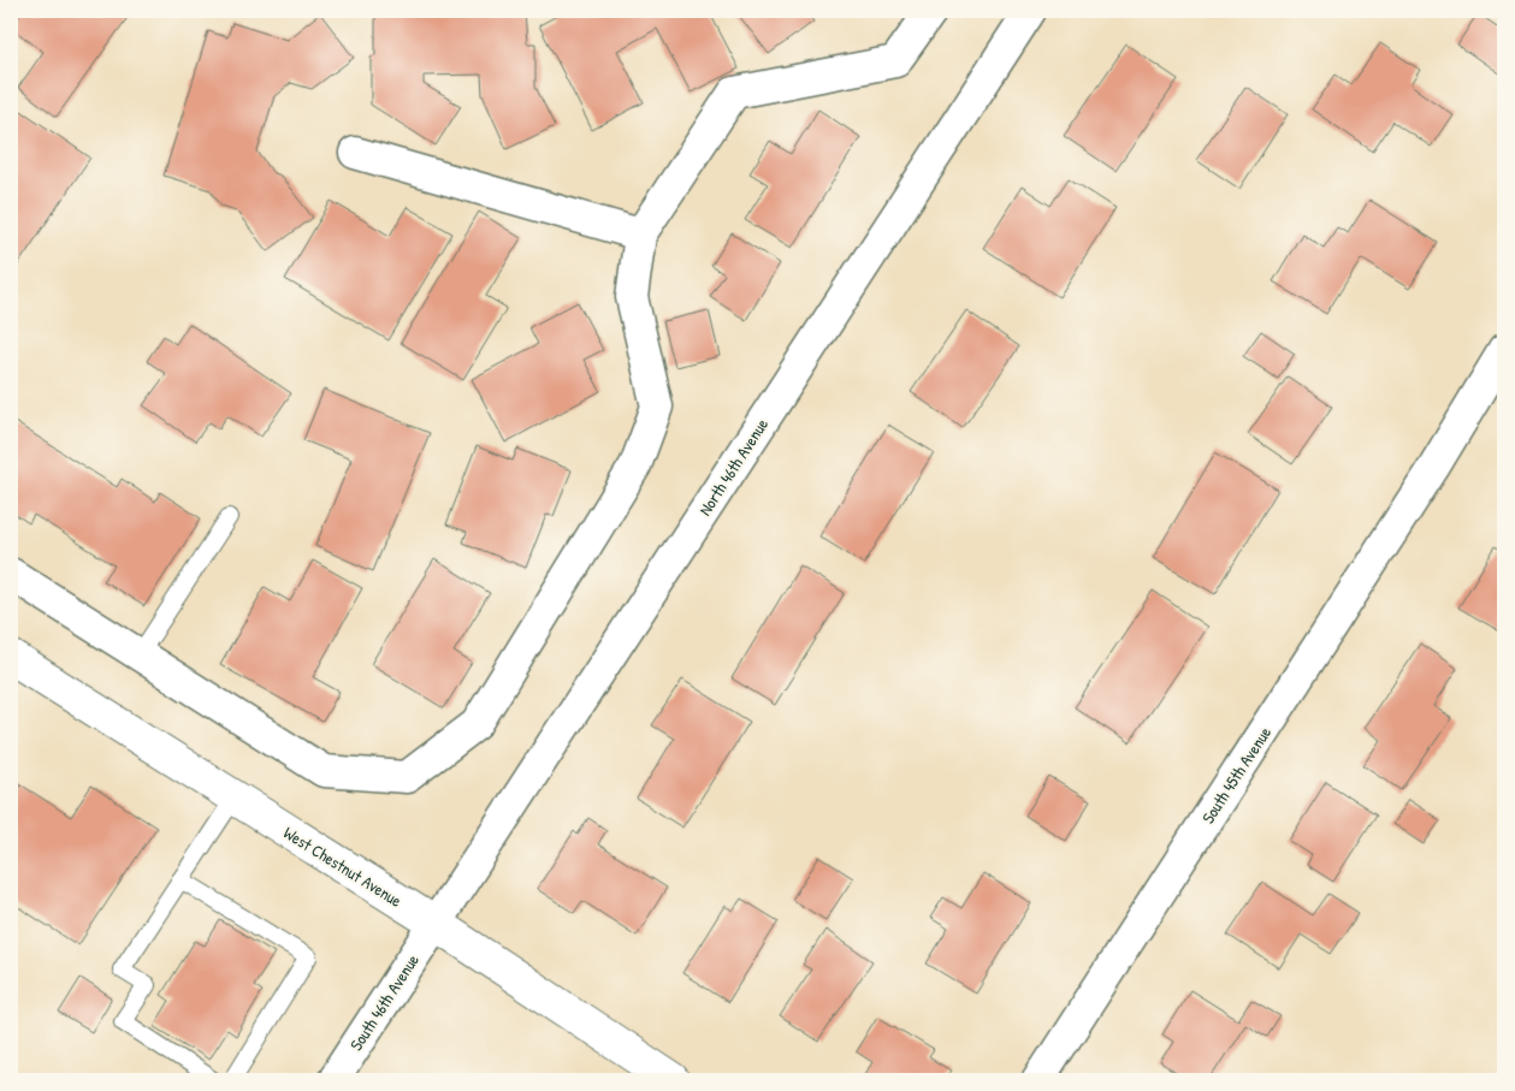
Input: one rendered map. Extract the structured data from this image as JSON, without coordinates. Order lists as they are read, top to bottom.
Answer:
{
  "streets": {
    "street": [
      "North 46th Avenue",
      "South 45th Avenue",
      "West Chestnut Avenue",
      "South 46th Avenue"
    ]
  },
  "crossings": [
    ["North 46th Avenue", "West Chestnut Avenue"],
    ["North 46th Avenue", "South 46th Avenue"],
    ["West Chestnut Avenue", "South 46th Avenue"]
  ]
}
